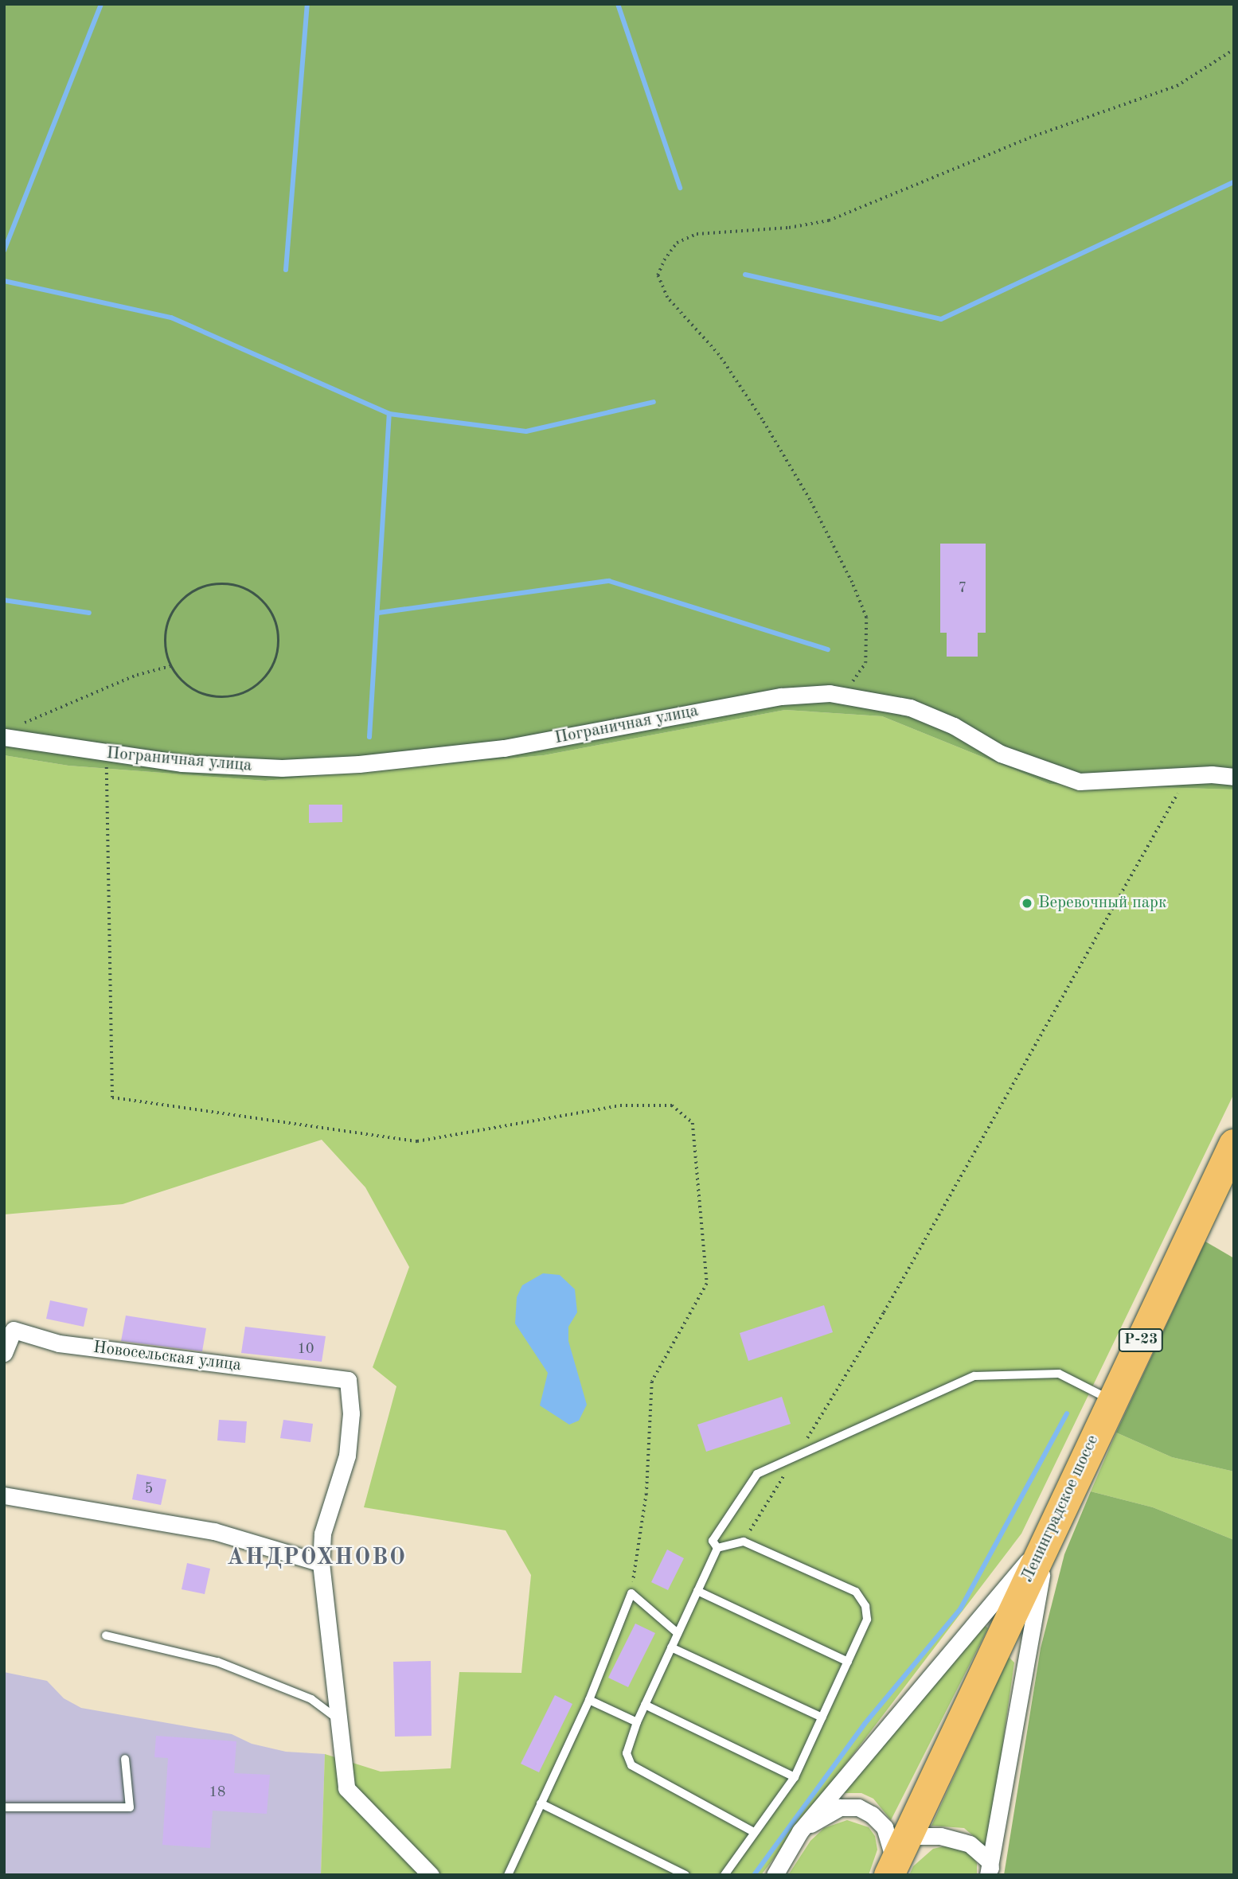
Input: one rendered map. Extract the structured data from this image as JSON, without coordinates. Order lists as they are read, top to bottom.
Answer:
{
  "streets": {
    "highway": ["Р-23", "Ленинградское шоссе"],
    "street": ["Пограничная улица", "Новосельская улица"]
  },
  "districts": ["АНДРОХНОВО"],
  "places": ["Веревочный парк"],
  "house_numbers": [
    "7",
    "10",
    "5",
    "18"
  ]
}
